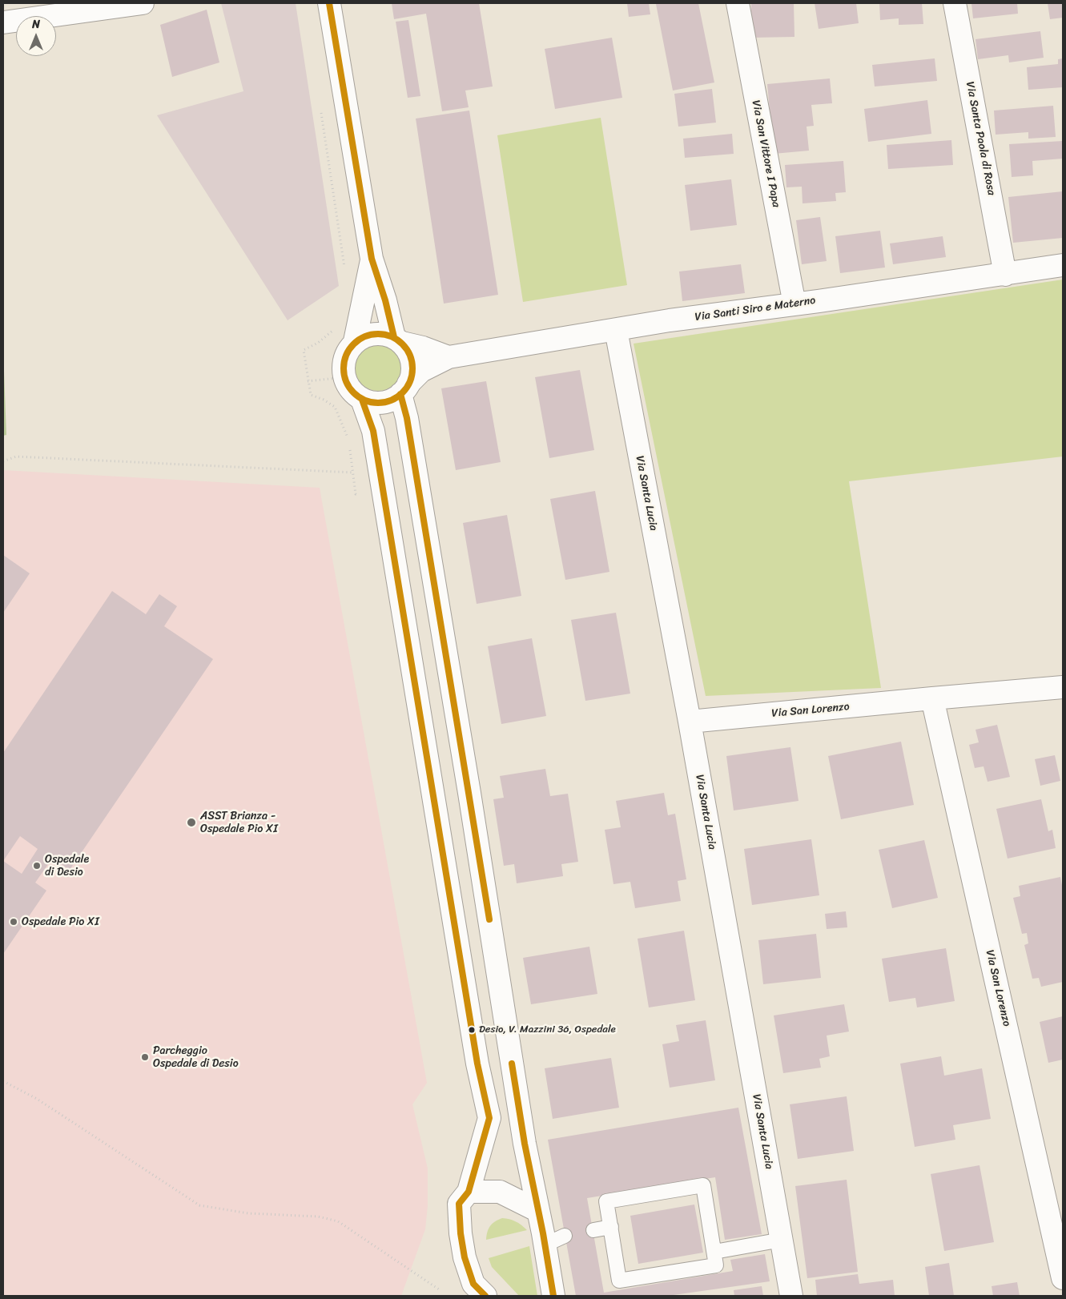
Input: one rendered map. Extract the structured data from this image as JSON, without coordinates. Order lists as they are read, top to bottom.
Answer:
{
  "streets": {
    "street": [
      "Via Santa Paola di Rosa",
      "Via San Vittore I Papa",
      "Via Santi Siro e Materno",
      "Via Santa Lucia",
      "Via San Lorenzo"
    ]
  },
  "crossings": [
    ["Via Santa Paola di Rosa", "Via Santi Siro e Materno"],
    ["Via San Vittore I Papa", "Via Santi Siro e Materno"],
    ["Via Santi Siro e Materno", "Via Santa Lucia"],
    ["Via Santa Lucia", "Via San Lorenzo"]
  ],
  "places": [
    "ASST Brianza - Ospedale Pio XI",
    "Ospedale di Desio",
    "Ospedale Pio XI",
    "Desio, V. Mazzini 36, Ospedale",
    "Parcheggio Ospedale di Desio"
  ],
  "north": "top"
}
